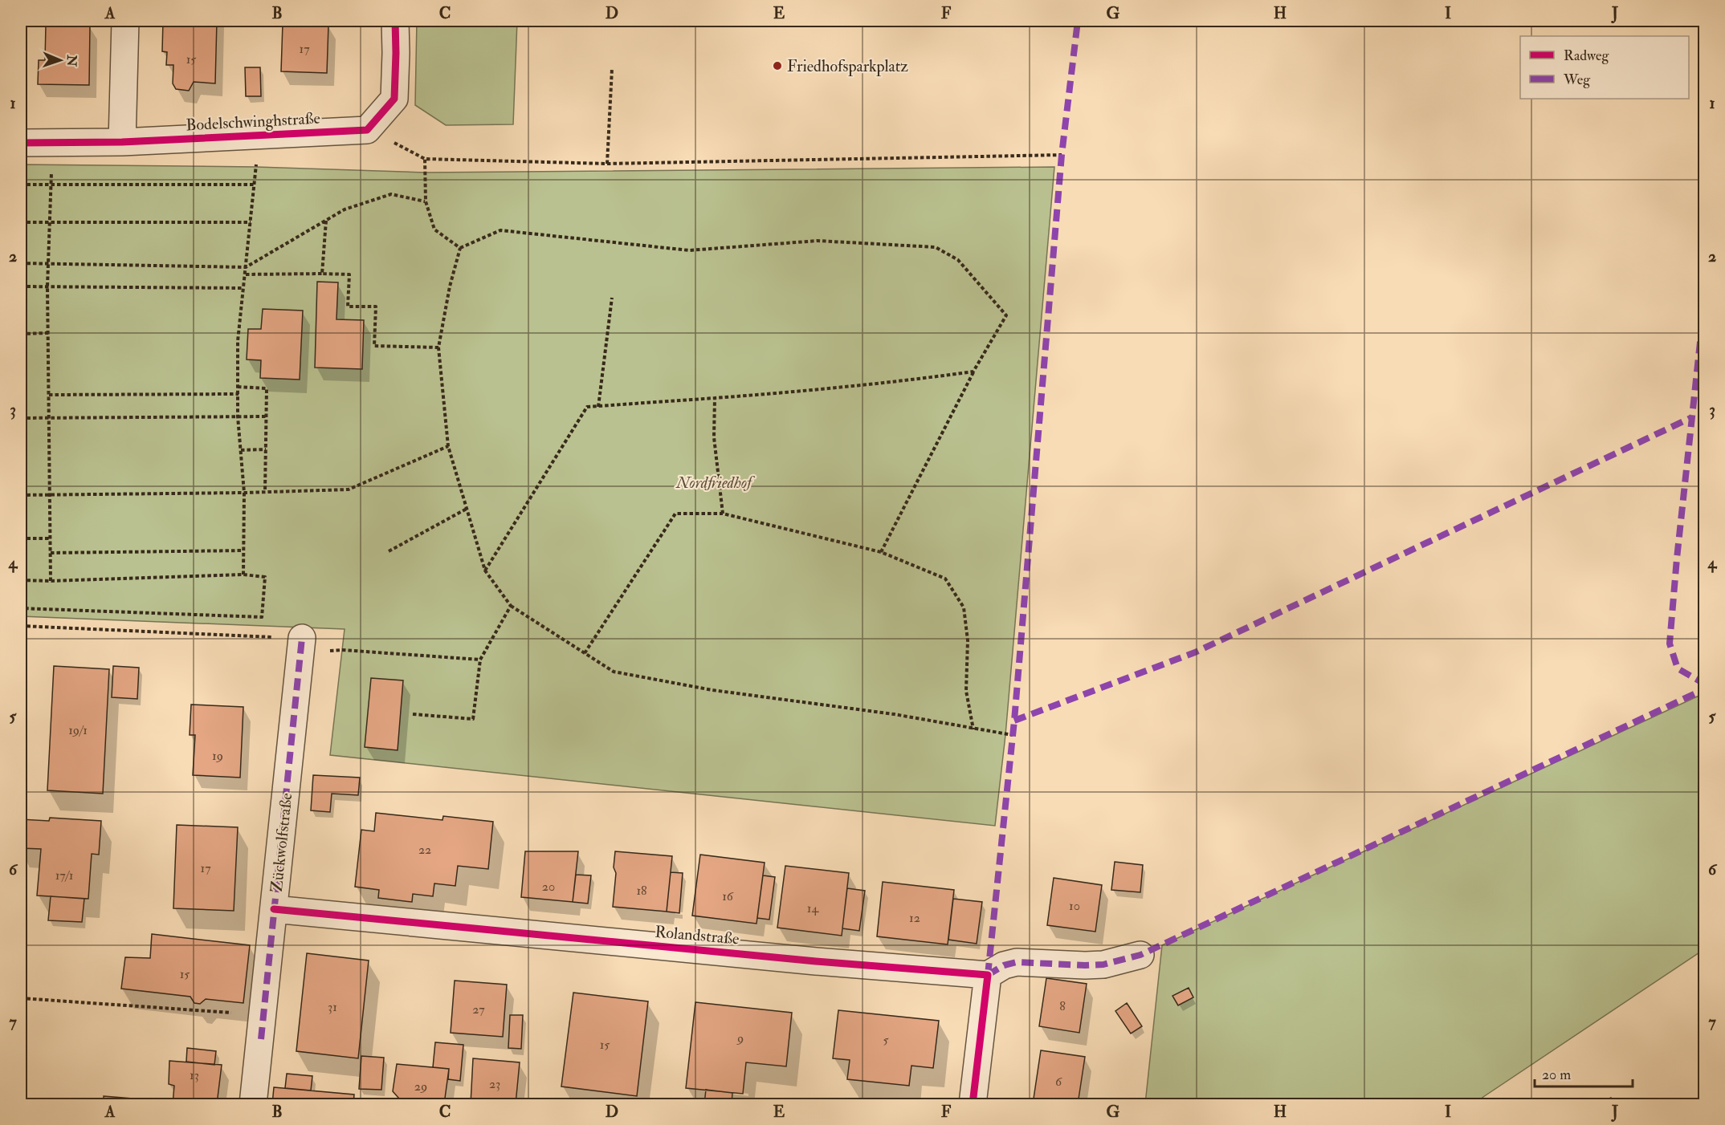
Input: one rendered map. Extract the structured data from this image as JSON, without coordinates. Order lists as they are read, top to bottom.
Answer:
{
  "streets": {
    "street": ["Bodelschwinghstraße", "Zückwolfstraße", "Rolandstraße"]
  },
  "crossings": [
    ["Zückwolfstraße", "Rolandstraße"]
  ],
  "parks": ["Nordfriedhof"],
  "places": ["Friedhofsparkplatz"],
  "house_numbers": [
    "17",
    "15",
    "19/1",
    "19",
    "22",
    "17",
    "17/1",
    "20",
    "18",
    "16",
    "10",
    "14",
    "12",
    "15",
    "8",
    "31",
    "27",
    "9",
    "5",
    "15",
    "13",
    "6",
    "23",
    "29"
  ],
  "legend": ["Radweg", "Weg"],
  "scale_bar": "20 m",
  "north": "right",
  "grid": {
    "columns": [
      "A",
      "B",
      "C",
      "D",
      "E",
      "F",
      "G",
      "H",
      "I",
      "J"
    ],
    "rows": [
      "1",
      "2",
      "3",
      "4",
      "5",
      "6",
      "7"
    ]
  }
}
